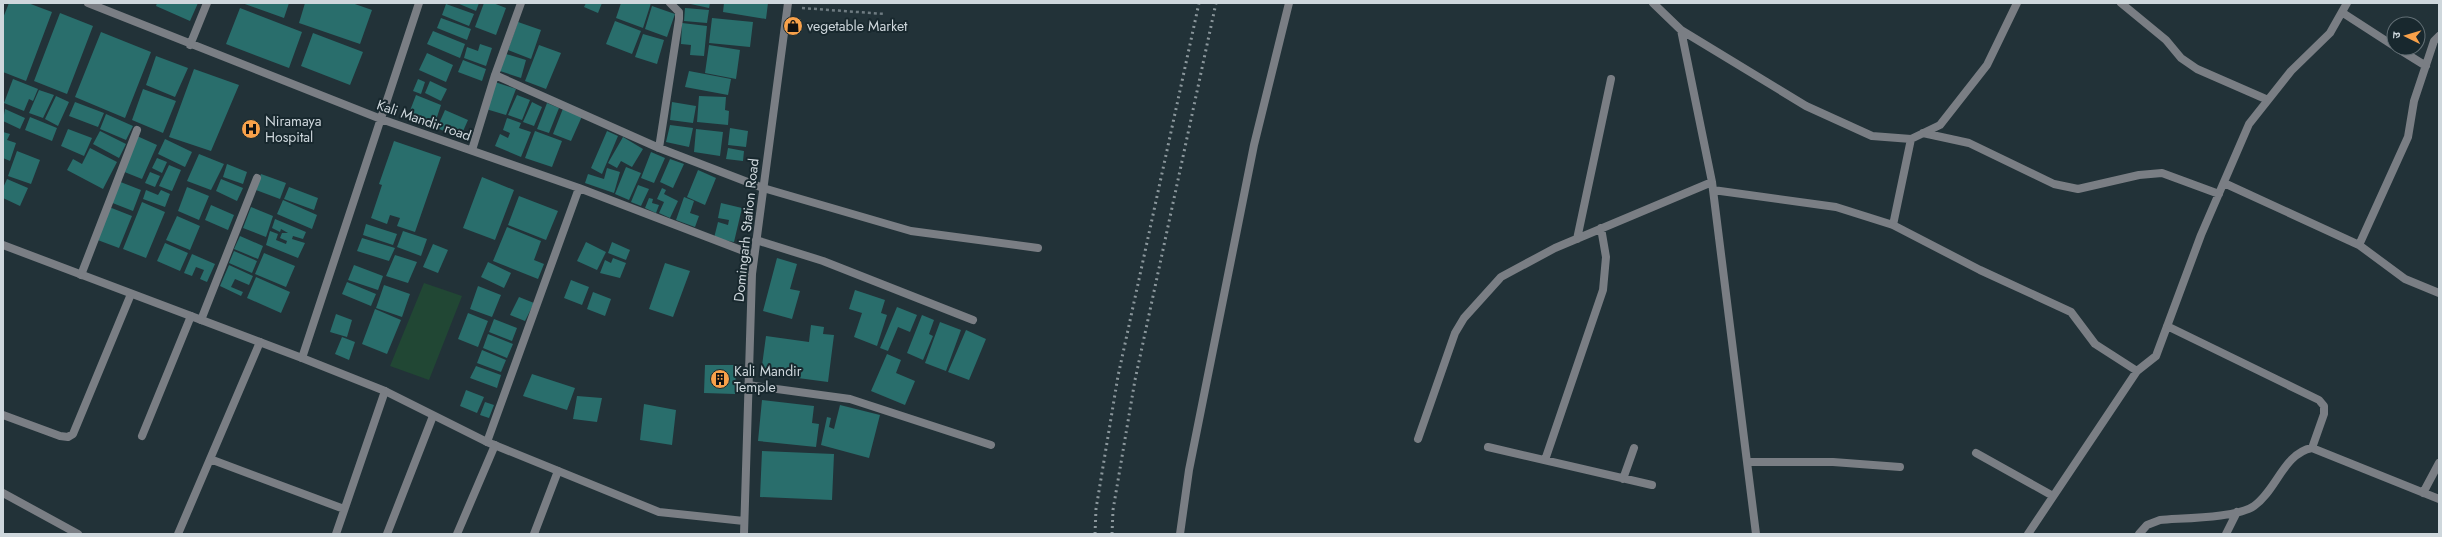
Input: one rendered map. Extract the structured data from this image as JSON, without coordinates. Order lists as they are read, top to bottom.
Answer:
{
  "streets": {
    "street": ["Kali Mandir road", "Domingarh Station Road"]
  },
  "crossings": [
    ["Kali Mandir road", "Domingarh Station Road"]
  ],
  "places": {
    "shop": ["vegetable Market"],
    "hospital": ["Niramaya Hospital"],
    "building": ["Kali Mandir Temple"]
  },
  "north": "left"
}
